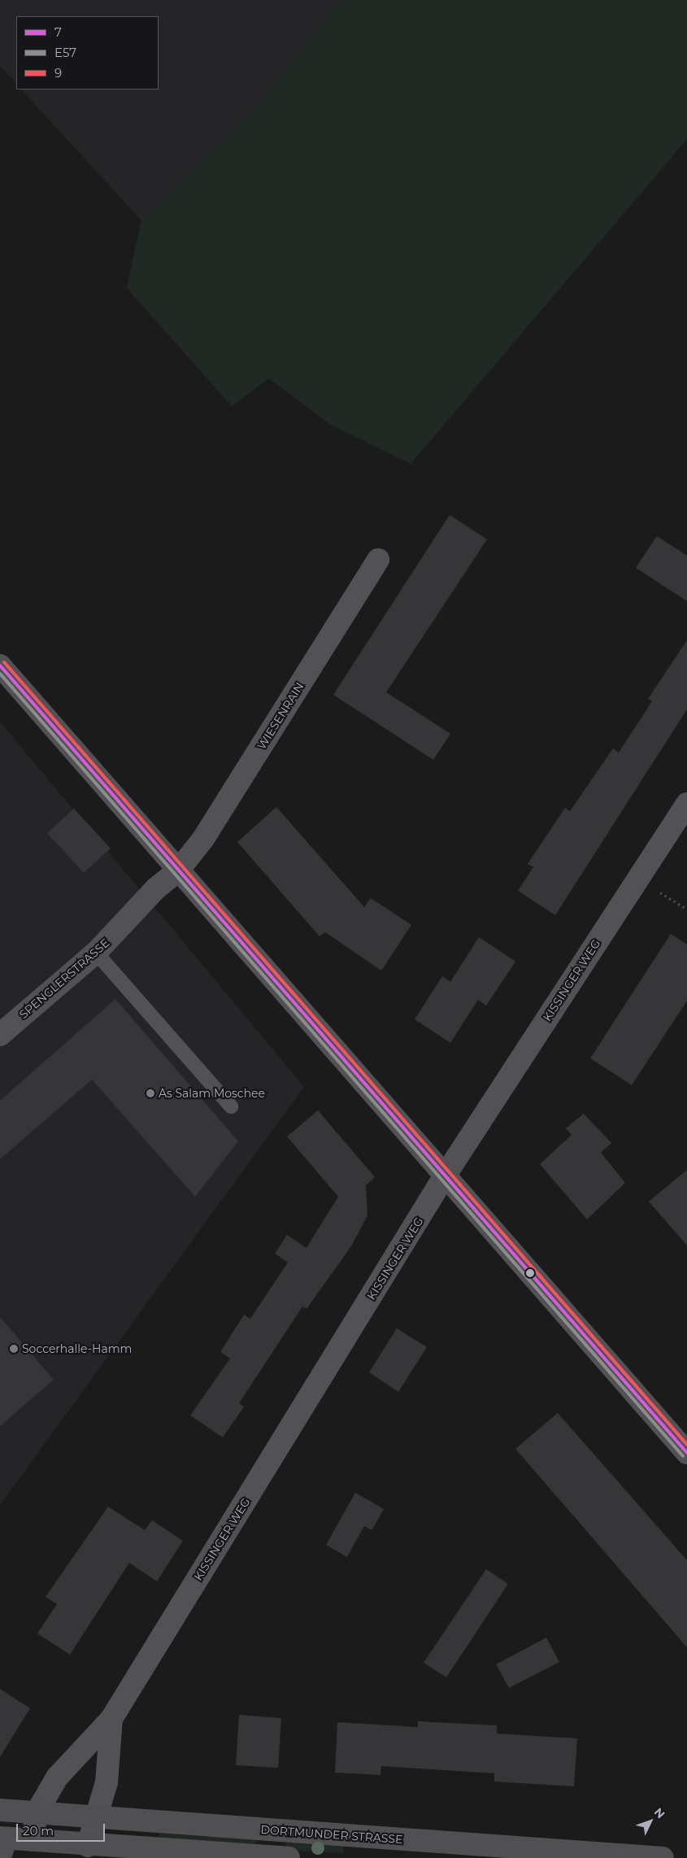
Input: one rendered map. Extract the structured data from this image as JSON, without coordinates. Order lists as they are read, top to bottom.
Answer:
{
  "streets": {
    "main road": ["DORTMUNDER STRASSE"],
    "street": ["WIESENRAIN", "SPENGLERSTRASSE", "KISSINGER WEG"]
  },
  "crossings": [
    ["WIESENRAIN", "SPENGLERSTRASSE"],
    ["KISSINGER WEG", "DORTMUNDER STRASSE"]
  ],
  "places": ["As Salam Moschee", "Soccerhalle-Hamm"],
  "lines": ["transit line 9", "transit line 7", "transit line E57"],
  "legend": ["7", "E57", "9"],
  "scale_bar": "20 m",
  "north": "top right"
}
